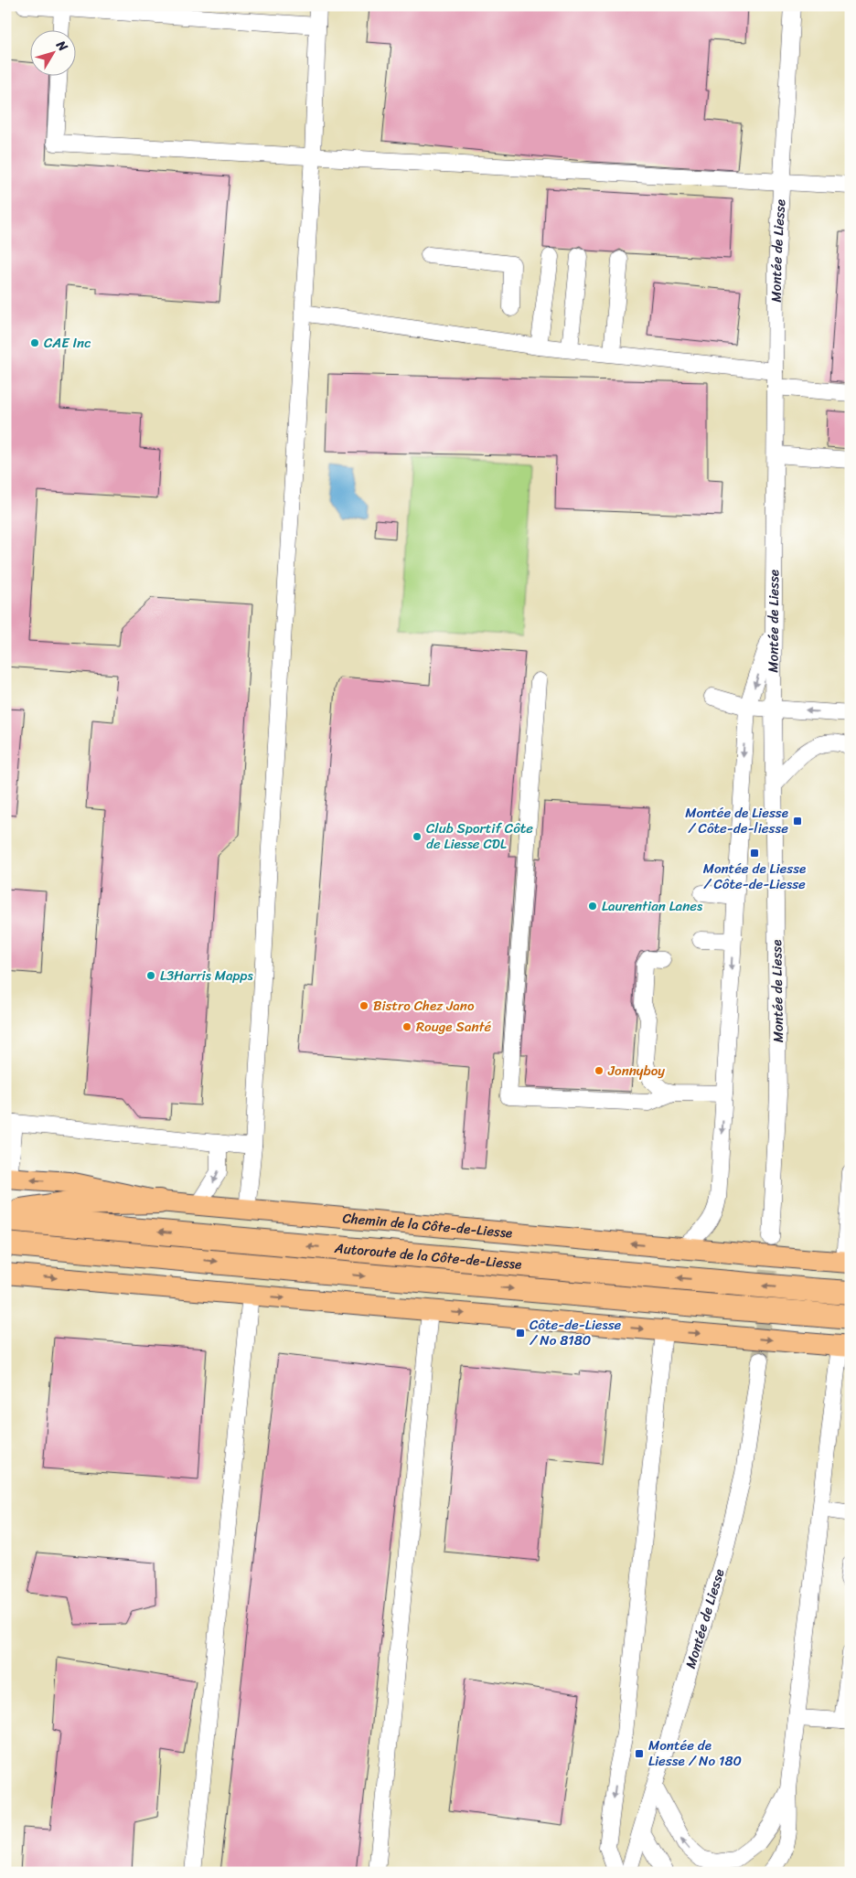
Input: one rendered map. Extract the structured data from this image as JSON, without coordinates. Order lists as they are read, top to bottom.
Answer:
{
  "streets": {
    "highway": ["Autoroute de la Côte-de-Liesse"],
    "main road": ["Chemin de la Côte-de-Liesse"],
    "street": ["Montée de Liesse"]
  },
  "places": {
    "other": [
      "CAE Inc",
      "Club Sportif Côte de Liesse CDL",
      "Laurentian Lanes",
      "L3Harris Mapps",
      "Bistro Chez Jano",
      "Rouge Santé",
      "Jonnyboy"
    ],
    "transit": [
      "Montée de Liesse / Côte-de-liesse",
      "Montée de Liesse / Côte-de-Liesse",
      "Côte-de-Liesse / No 8180",
      "Montée de Liesse / No 180"
    ]
  },
  "north": "top right"
}
